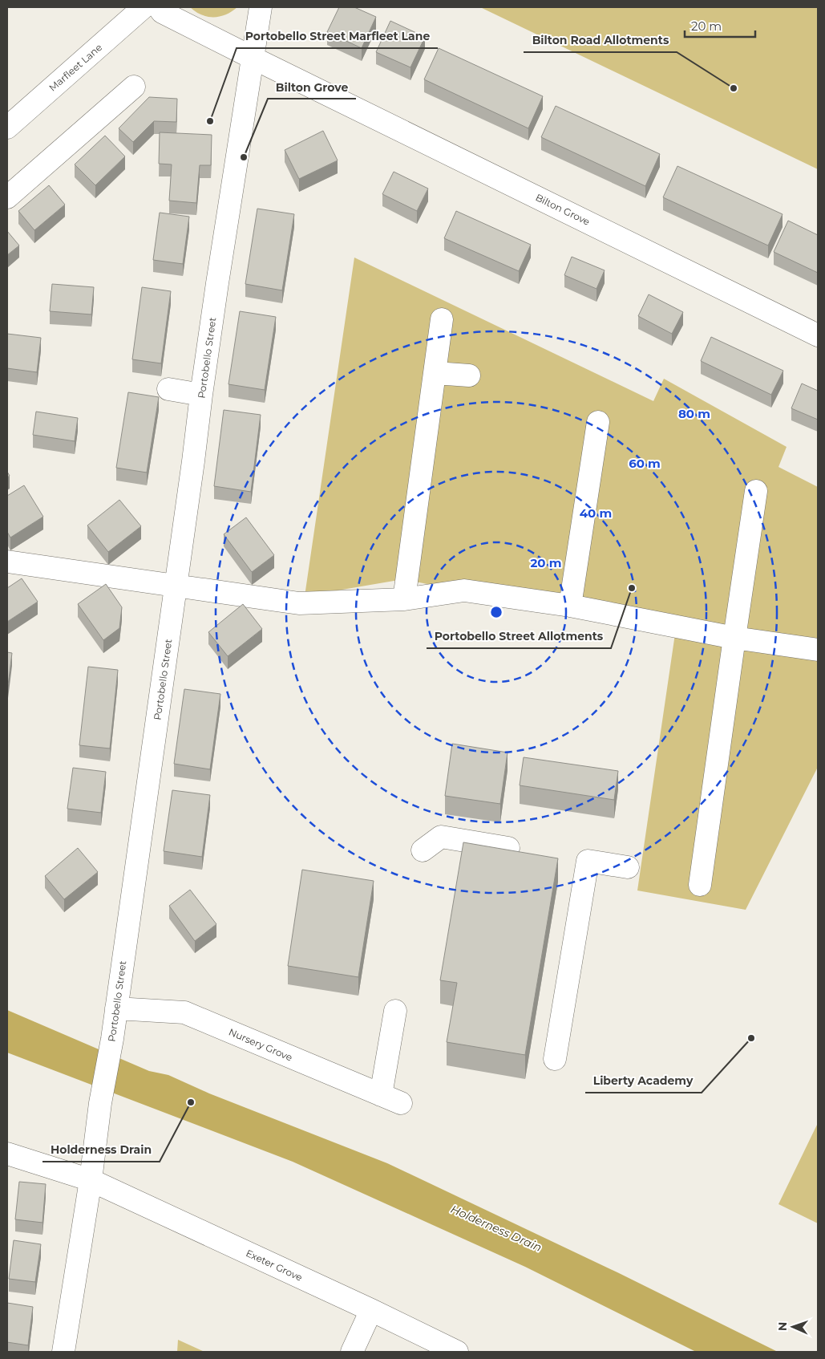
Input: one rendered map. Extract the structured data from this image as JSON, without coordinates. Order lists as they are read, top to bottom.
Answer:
{
  "streets": {
    "street": [
      "Marfleet Lane",
      "Bilton Grove",
      "Portobello Street",
      "Nursery Grove",
      "Exeter Grove"
    ]
  },
  "crossings": [
    ["Bilton Grove", "Portobello Street"],
    ["Portobello Street", "Nursery Grove"],
    ["Portobello Street", "Exeter Grove"]
  ],
  "water": ["Holderness Drain"],
  "places": [
    "Bilton Road Allotments",
    "Portobello Street Marfleet Lane",
    "Bilton Grove",
    "Portobello Street Allotments",
    "Liberty Academy",
    "Holderness Drain"
  ],
  "scale_bar": "20 m",
  "north": "left",
  "rings": [
    "80 m",
    "60 m",
    "40 m",
    "20 m"
  ]
}
